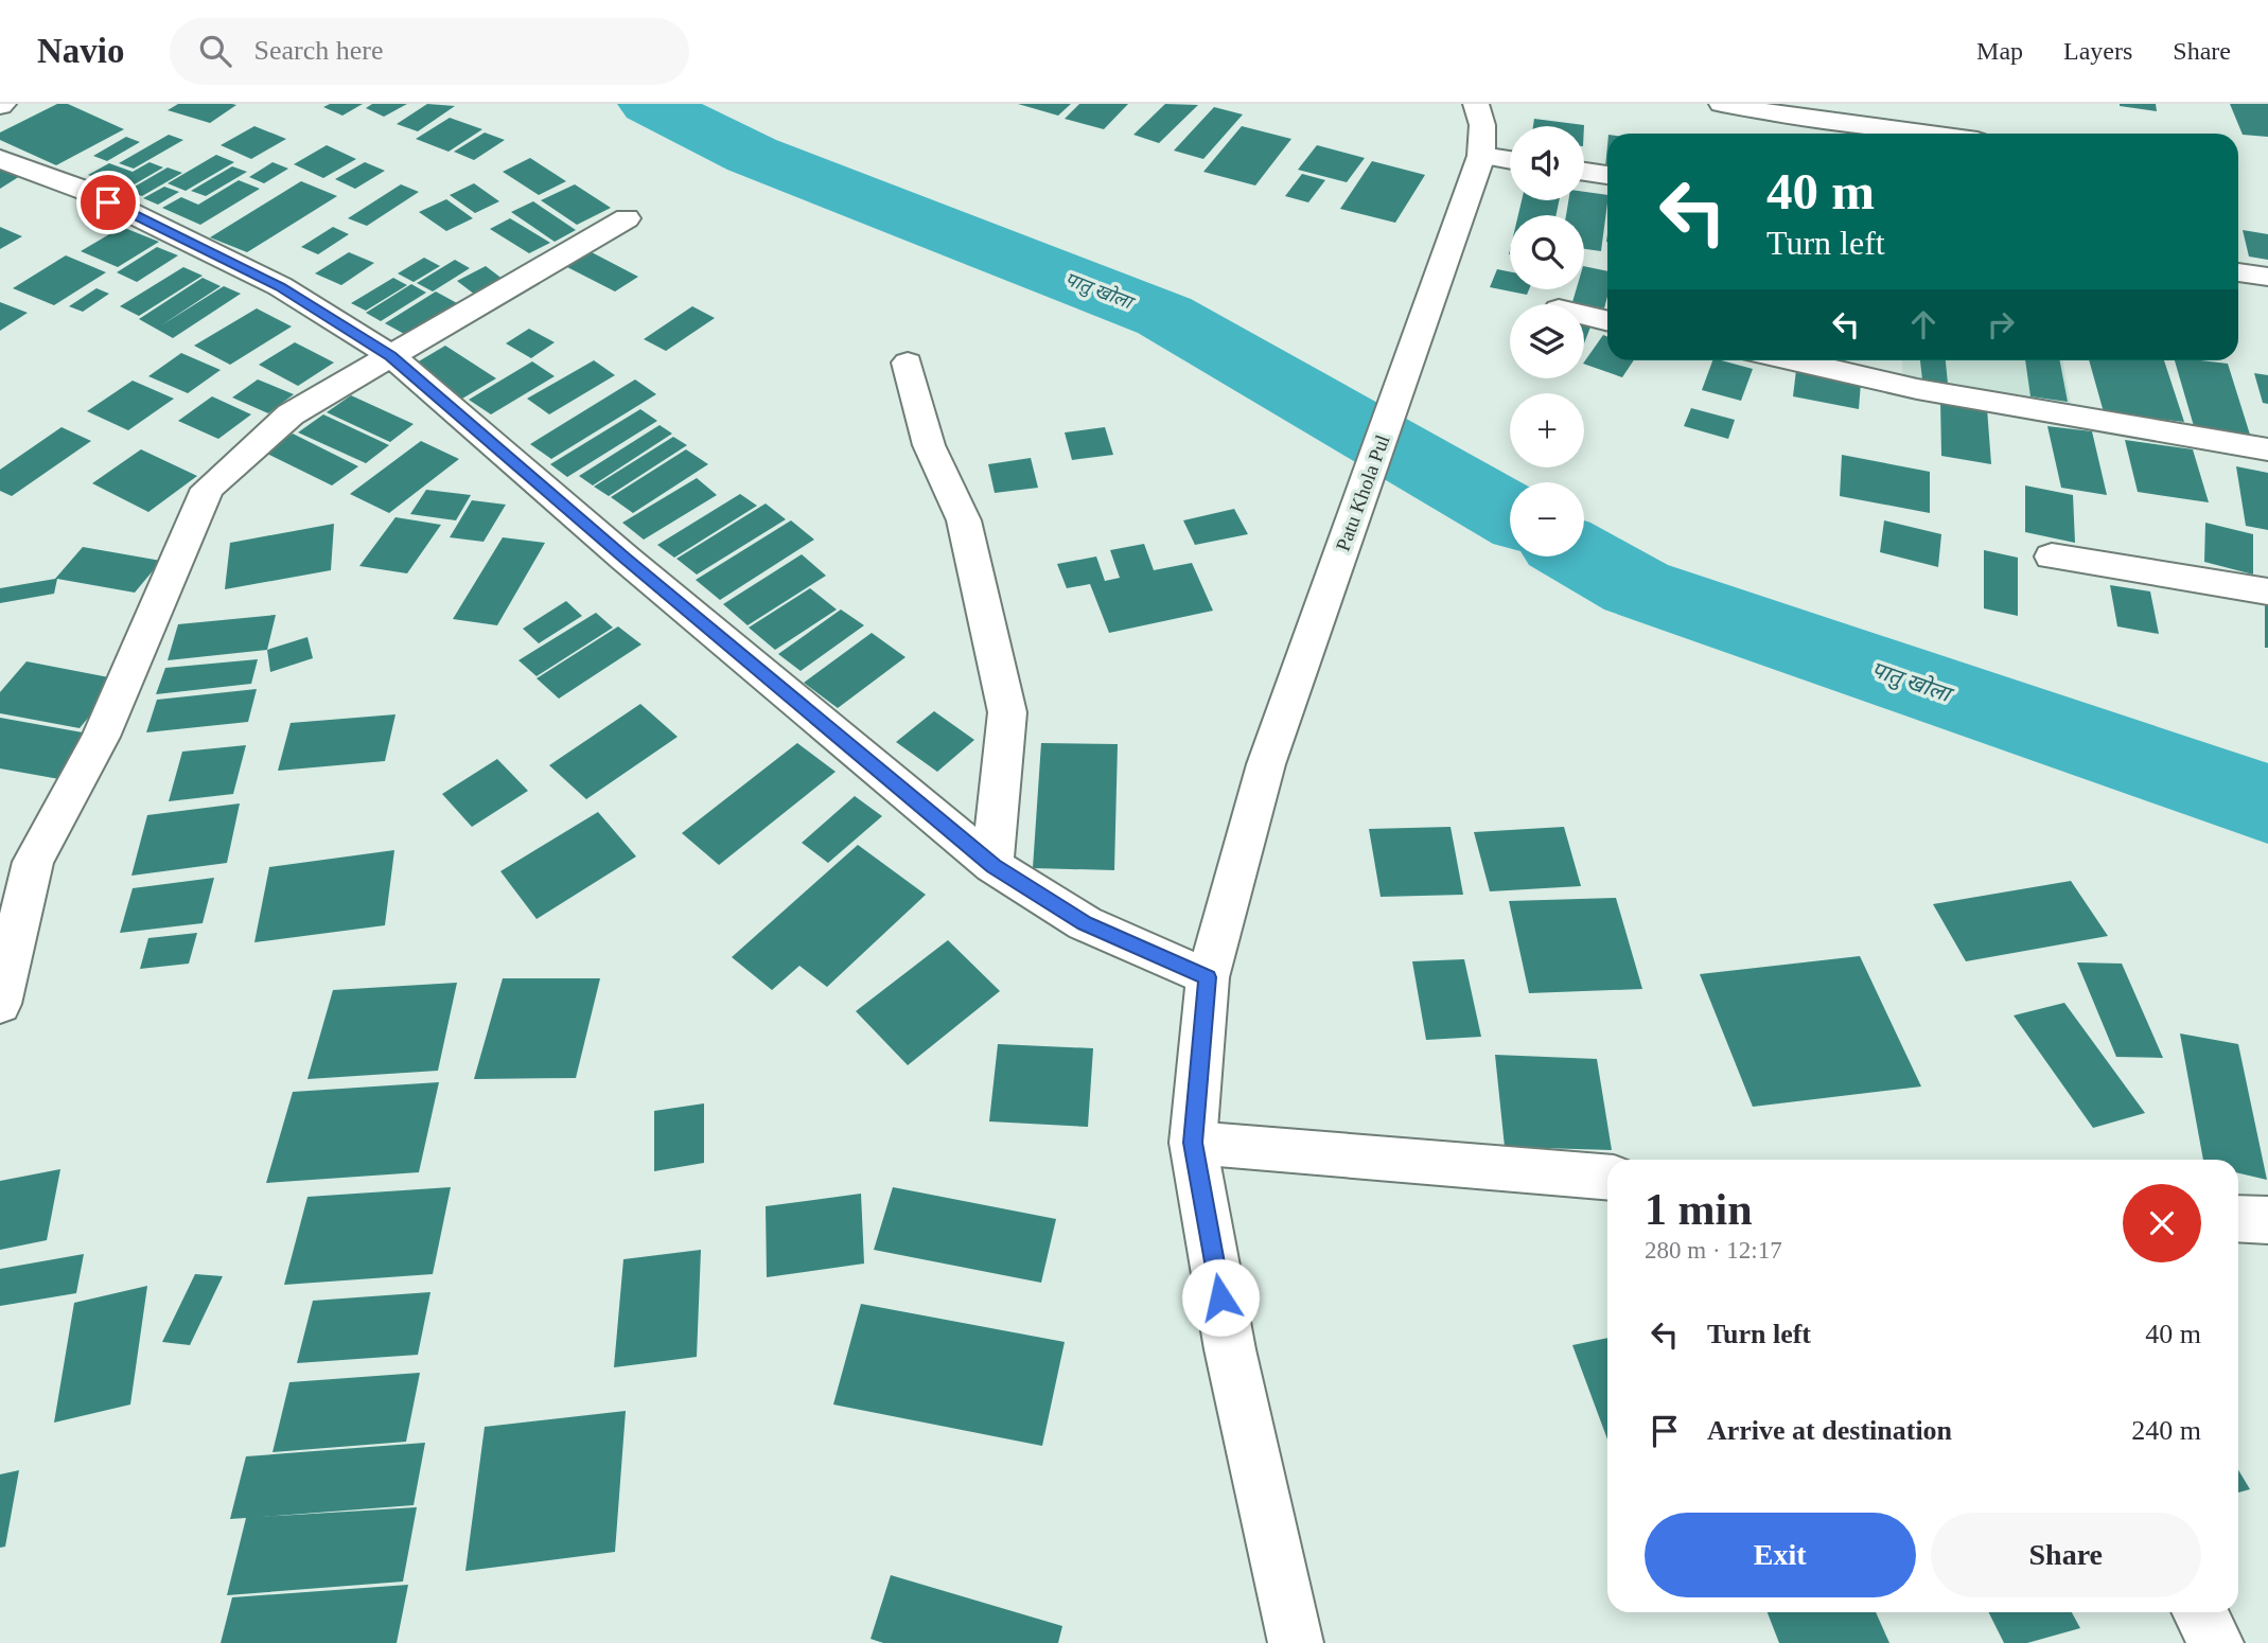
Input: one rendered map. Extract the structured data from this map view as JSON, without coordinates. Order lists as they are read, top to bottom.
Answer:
{
  "streets": {
    "street": ["Patu Khola Pul"]
  },
  "water": ["पातु खोला"],
  "page": {
    "header": "Navio",
    "search": "Search here",
    "nav": ["Map", "Layers", "Share"],
    "map_buttons": ["+", "−"],
    "turn": ["40 m", "Turn left"],
    "heading": ["1 min", "280 m · 12:17"],
    "list": [
      {
        "name": "Turn left",
        "value": "40 m"
      },
      {
        "name": "Arrive at destination",
        "value": "240 m"
      }
    ],
    "buttons": ["Exit", "Share"]
  }
}
